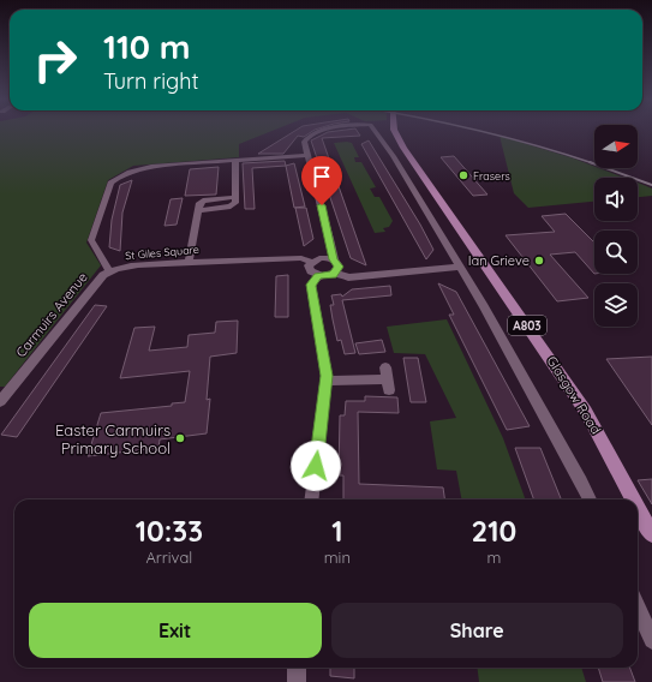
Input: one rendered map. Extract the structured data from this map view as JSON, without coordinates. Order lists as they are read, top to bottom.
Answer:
{
  "streets": {
    "main road": ["A803", "Glasgow Road"],
    "street": ["St Giles Square", "Carmuirs Avenue"]
  },
  "crossings": [
    ["St Giles Square", "Carmuirs Avenue"]
  ],
  "places": ["Frasers", "Ian Grieve", "Easter Carmuirs Primary School"],
  "north": "right",
  "page": {
    "turn": ["110 m", "Turn right"],
    "eta": [
      "10:33",
      "Arrival",
      "1",
      "min",
      "210",
      "m"
    ],
    "buttons": ["Exit", "Share"]
  }
}
